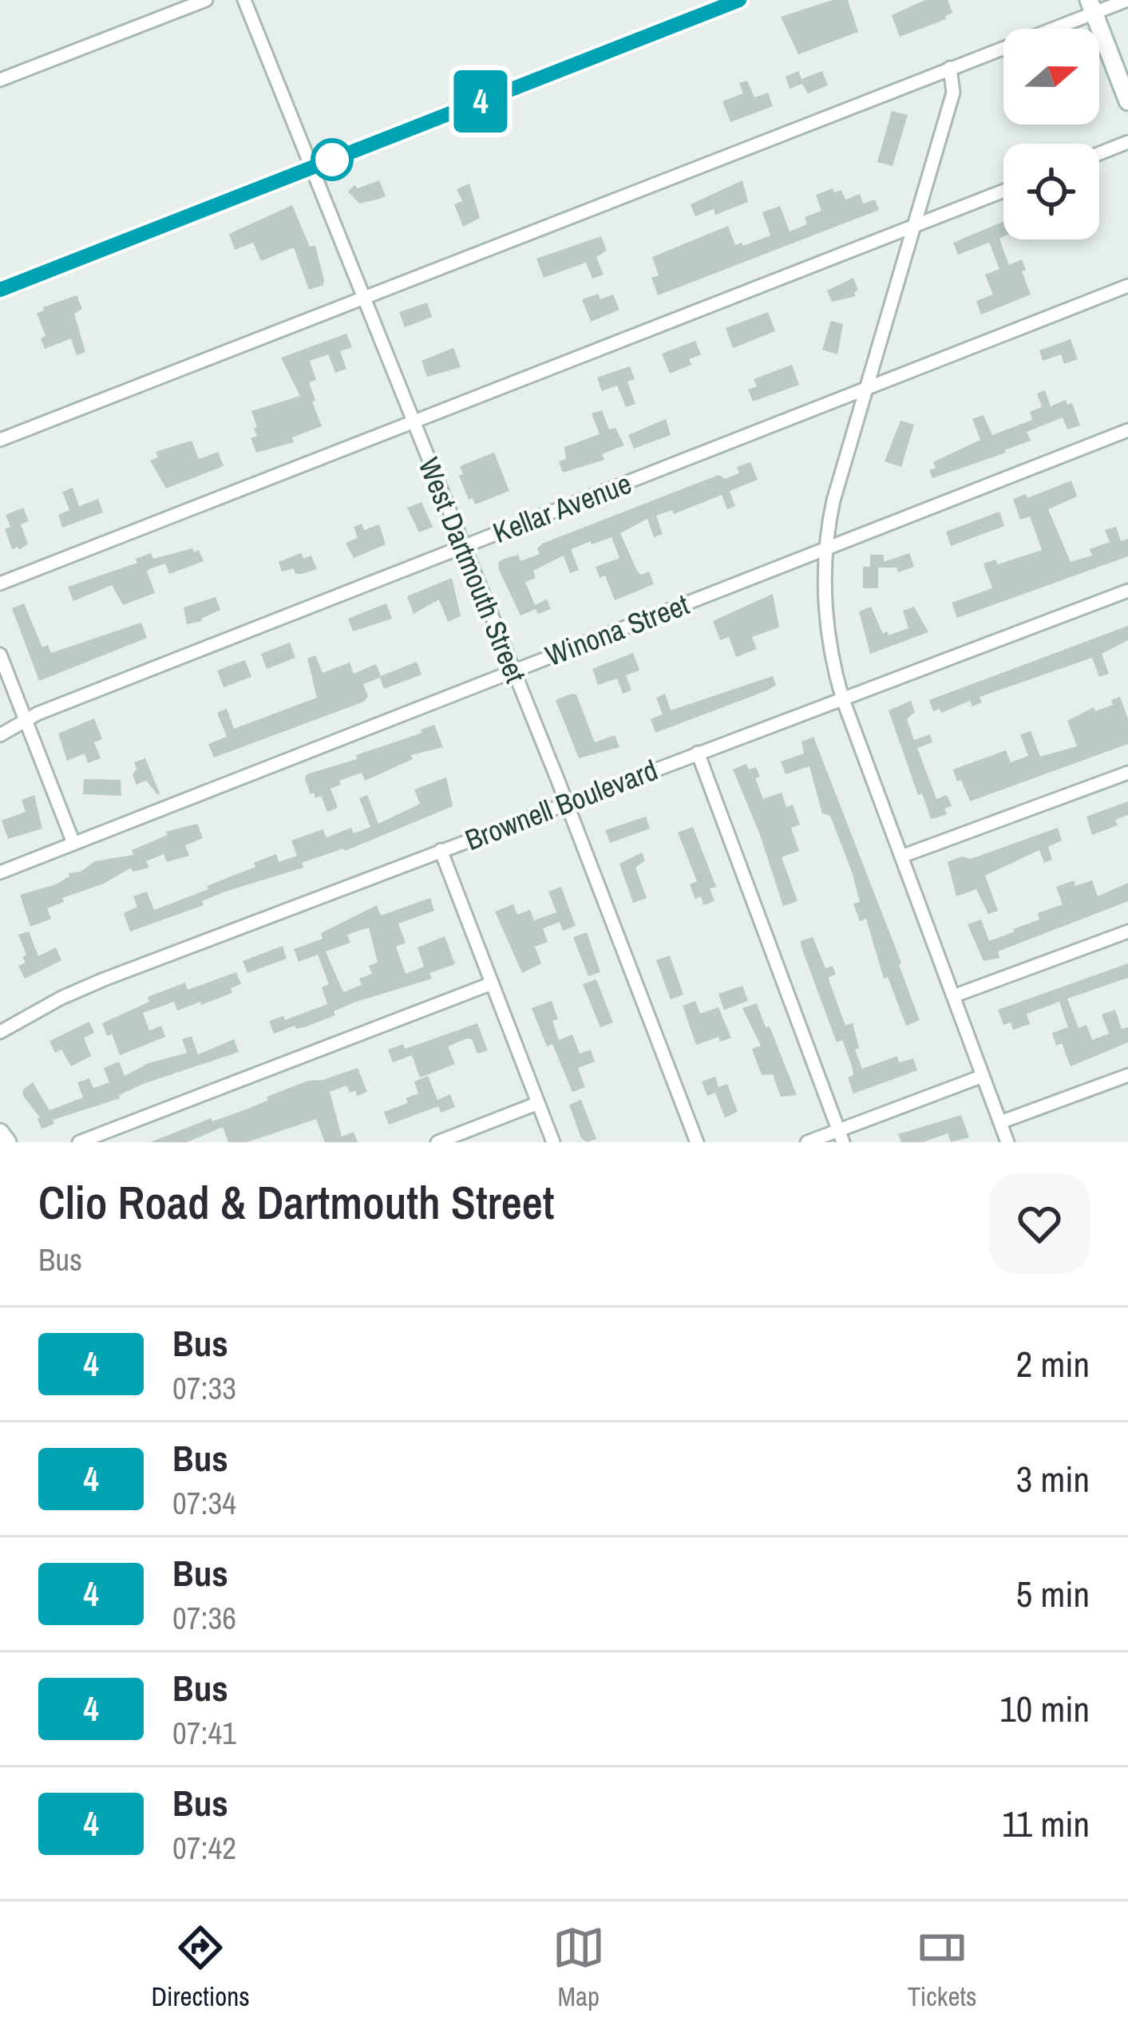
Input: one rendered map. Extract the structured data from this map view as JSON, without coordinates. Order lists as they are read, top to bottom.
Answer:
{
  "streets": {
    "street": [
      "Kellar Avenue",
      "West Dartmouth Street",
      "Winona Street",
      "Brownell Boulevard"
    ]
  },
  "crossings": [
    ["Kellar Avenue", "West Dartmouth Street"],
    ["West Dartmouth Street", "Winona Street"],
    ["West Dartmouth Street", "Brownell Boulevard"]
  ],
  "lines": ["bus line 4"],
  "north": "right",
  "page": {
    "on_map": "4",
    "heading": ["Clio Road & Dartmouth Street", "Bus"],
    "list": [
      {
        "mark": "4",
        "name": "Bus",
        "note": "07:33",
        "value": "2 min"
      },
      {
        "mark": "4",
        "name": "Bus",
        "note": "07:34",
        "value": "3 min"
      },
      {
        "mark": "4",
        "name": "Bus",
        "note": "07:36",
        "value": "5 min"
      },
      {
        "mark": "4",
        "name": "Bus",
        "note": "07:41",
        "value": "10 min"
      },
      {
        "mark": "4",
        "name": "Bus",
        "note": "07:42",
        "value": "11 min"
      }
    ],
    "tabs": ["Directions", "Map", "Tickets"]
  }
}
